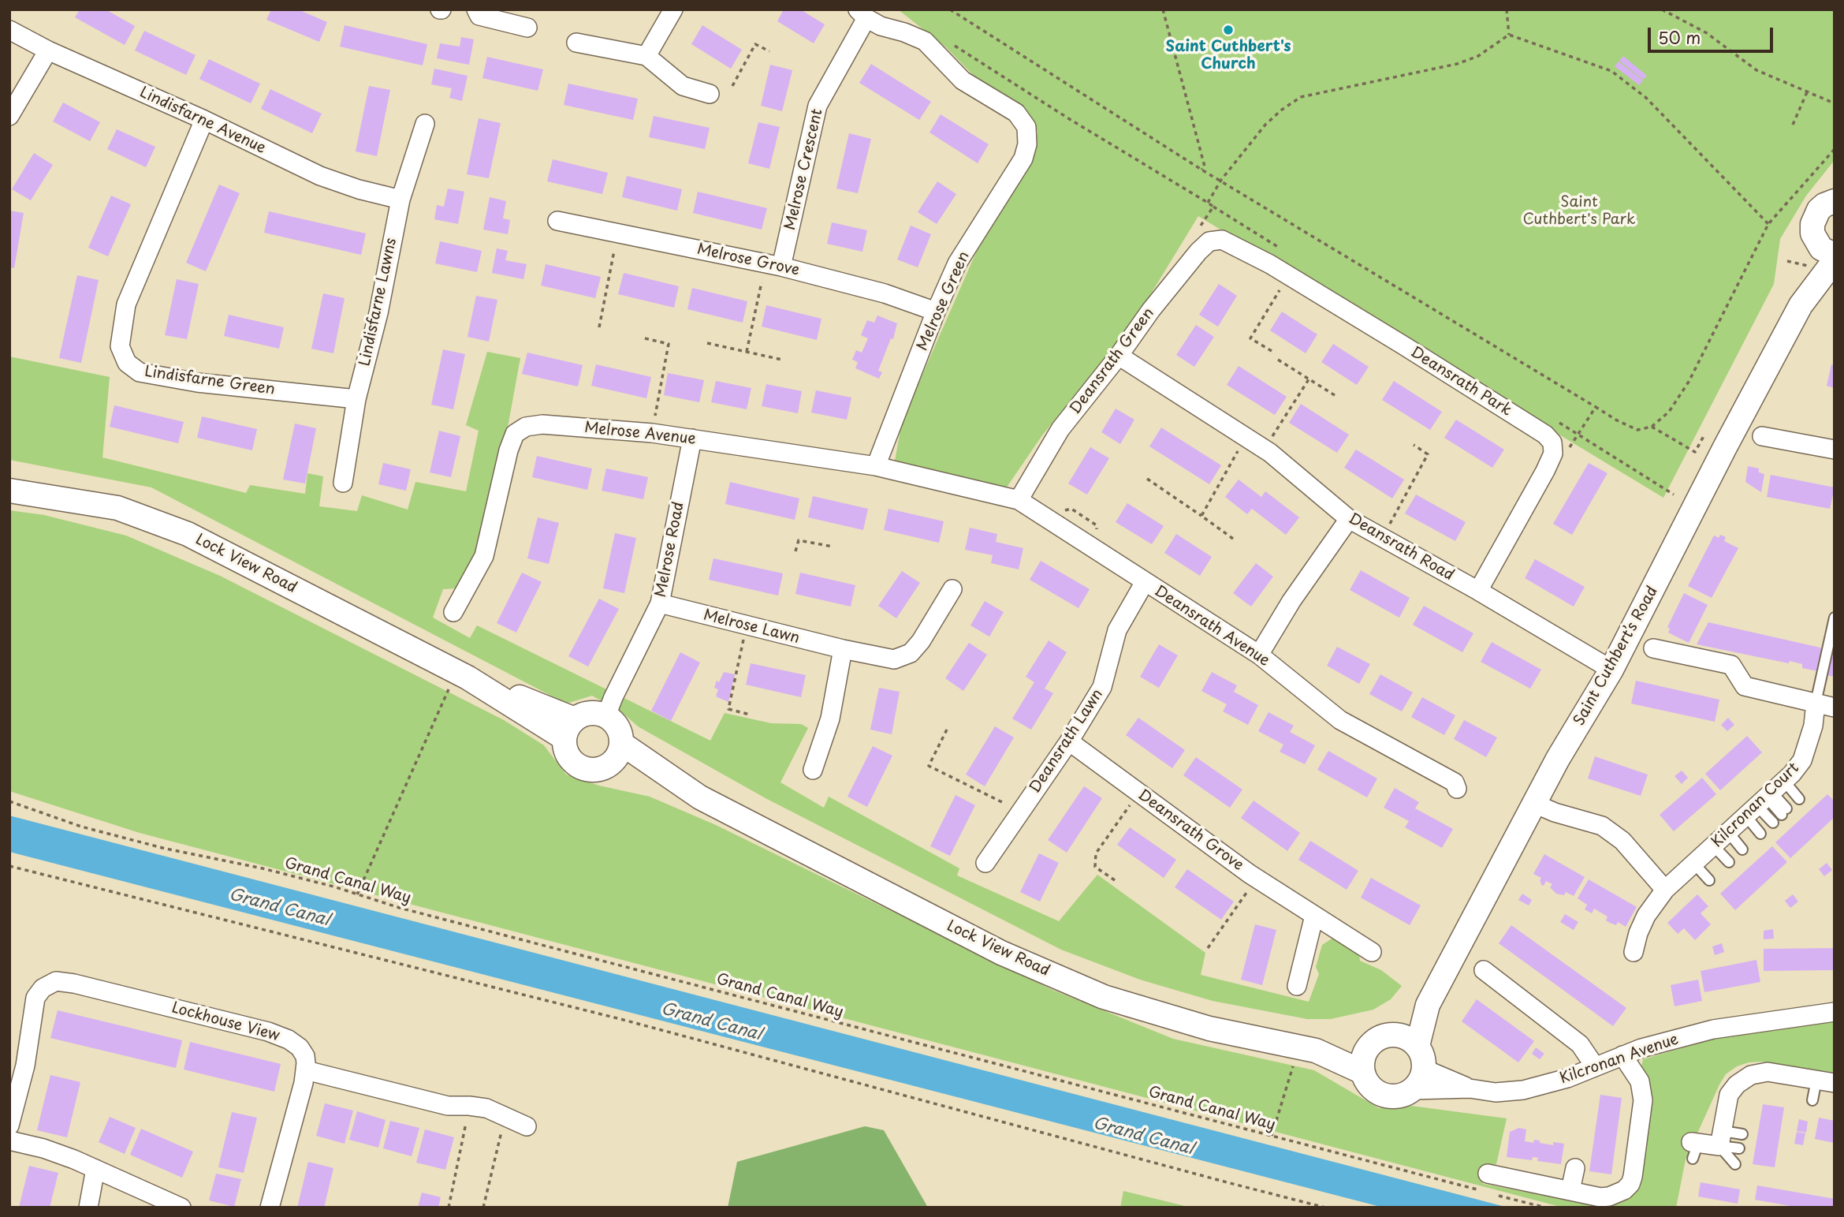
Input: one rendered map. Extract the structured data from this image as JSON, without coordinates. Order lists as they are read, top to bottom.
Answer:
{
  "streets": {
    "street": [
      "Lindisfarne Avenue",
      "Melrose Crescent",
      "Melrose Grove",
      "Melrose Green",
      "Lindisfarne Lawns",
      "Deansrath Green",
      "Lindisfarne Green",
      "Deansrath Park",
      "Melrose Avenue",
      "Deansrath Road",
      "Melrose Road",
      "Lock View Road",
      "Deansrath Avenue",
      "Melrose Lawn",
      "Saint Cuthbert’s Road",
      "Deansrath Lawn",
      "Kilcronan Court",
      "Deansrath Grove",
      "Lockhouse View",
      "Kilcronan Avenue"
    ],
    "path": ["Grand Canal Way"]
  },
  "crossings": [
    ["Lindisfarne Avenue", "Lindisfarne Lawns"],
    ["Lindisfarne Avenue", "Lindisfarne Green"],
    ["Melrose Crescent", "Melrose Grove"],
    ["Melrose Crescent", "Melrose Green"],
    ["Melrose Grove", "Melrose Green"],
    ["Melrose Green", "Melrose Avenue"],
    ["Lindisfarne Lawns", "Lindisfarne Green"],
    ["Deansrath Green", "Deansrath Park"],
    ["Deansrath Green", "Deansrath Road"],
    ["Deansrath Green", "Deansrath Avenue"],
    ["Deansrath Park", "Deansrath Road"],
    ["Melrose Avenue", "Melrose Road"],
    ["Melrose Avenue", "Deansrath Avenue"],
    ["Deansrath Road", "Saint Cuthbert’s Road"],
    ["Melrose Road", "Lock View Road"],
    ["Melrose Road", "Melrose Lawn"],
    ["Lock View Road", "Saint Cuthbert’s Road"],
    ["Lock View Road", "Kilcronan Avenue"],
    ["Deansrath Avenue", "Deansrath Lawn"],
    ["Saint Cuthbert’s Road", "Kilcronan Avenue"],
    ["Deansrath Lawn", "Deansrath Grove"]
  ],
  "water": ["Grand Canal"],
  "parks": ["Saint Cuthbert's Park"],
  "places": ["Saint Cuthbert's Church"],
  "scale_bar": "50 m"
}
